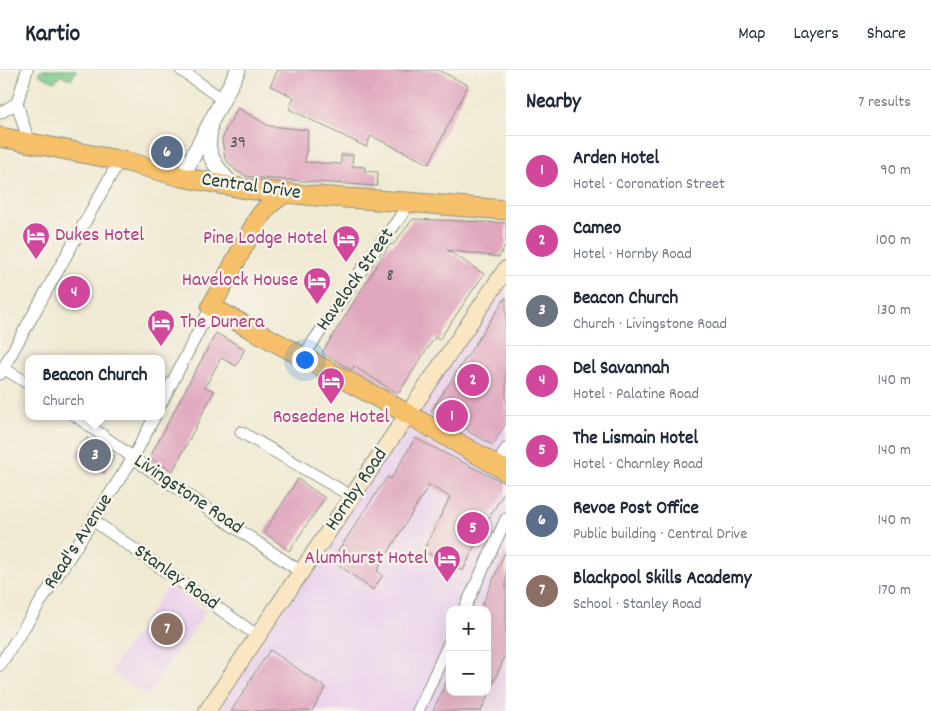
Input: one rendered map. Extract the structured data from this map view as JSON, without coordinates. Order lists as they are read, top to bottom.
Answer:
{
  "streets": {
    "main road": ["Central Drive", "Hornby Road"],
    "street": [
      "Havelock Street",
      "Livingstone Road",
      "Read's Avenue",
      "Stanley Road"
    ]
  },
  "crossings": [
    ["Central Drive", "Havelock Street"],
    ["Hornby Road", "Livingstone Road"],
    ["Hornby Road", "Stanley Road"],
    ["Livingstone Road", "Read's Avenue"],
    ["Read's Avenue", "Stanley Road"]
  ],
  "places": {
    "hotel": [
      "Dukes Hotel",
      "Pine Lodge Hotel",
      "Havelock House",
      "The Dunera",
      "Rosedene Hotel",
      "Alumhurst Hotel"
    ]
  },
  "house_numbers": ["39", "8"],
  "page": {
    "header": "Kartio",
    "nav": ["Map", "Layers", "Share"],
    "heading": ["Nearby", "7 results"],
    "pins": [
      "6",
      "4",
      "2",
      "1",
      "3",
      "5",
      "7"
    ],
    "list": [
      {
        "mark": "1",
        "name": "Arden Hotel",
        "note": "Hotel · Coronation Street",
        "value": "90 m"
      },
      {
        "mark": "2",
        "name": "Cameo",
        "note": "Hotel · Hornby Road",
        "value": "100 m"
      },
      {
        "mark": "3",
        "name": "Beacon Church",
        "note": "Church · Livingstone Road",
        "value": "130 m"
      },
      {
        "mark": "4",
        "name": "Del Savannah",
        "note": "Hotel · Palatine Road",
        "value": "140 m"
      },
      {
        "mark": "5",
        "name": "The Lismain Hotel",
        "note": "Hotel · Charnley Road",
        "value": "140 m"
      },
      {
        "mark": "6",
        "name": "Revoe Post Office",
        "note": "Public building · Central Drive",
        "value": "140 m"
      },
      {
        "mark": "7",
        "name": "Blackpool Skills Academy",
        "note": "School · Stanley Road",
        "value": "170 m"
      }
    ],
    "popup": ["Beacon Church", "Church"],
    "map_buttons": ["+", "−"]
  }
}
